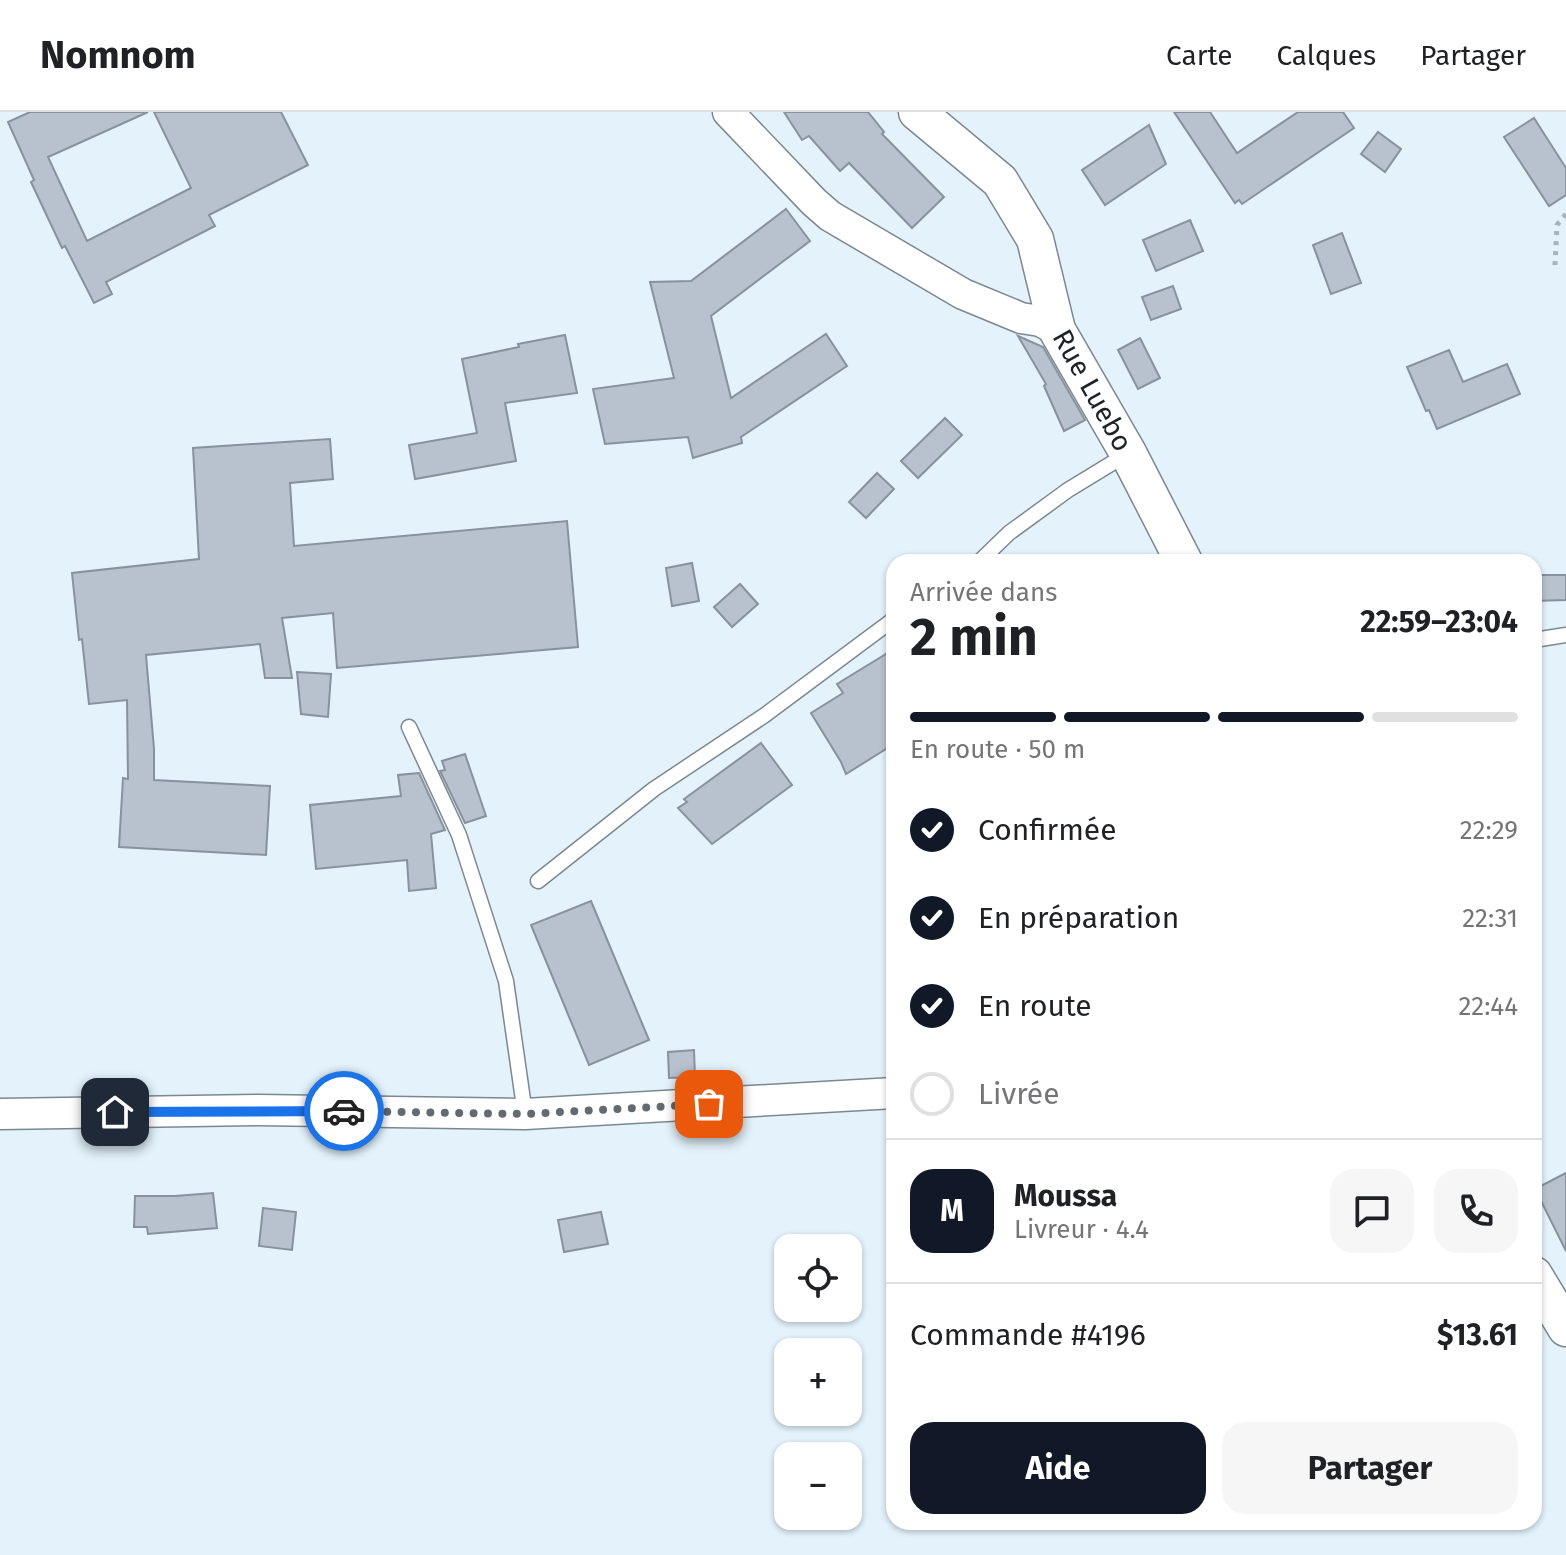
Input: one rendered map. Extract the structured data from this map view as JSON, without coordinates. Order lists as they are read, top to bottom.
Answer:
{
  "streets": {
    "street": ["Rue Luebo"]
  },
  "page": {
    "header": "Nomnom",
    "nav": ["Carte", "Calques", "Partager"],
    "heading": ["2 min", "Arrivée dans", "22:59–23:04"],
    "panel": [
      "Moussa",
      "Livreur · 4.4",
      "Commande #4196",
      "$13.61"
    ],
    "bar": "En route · 50 m",
    "list": [
      ["Confirmée", "22:29"],
      ["En préparation", "22:31"],
      ["En route", "22:44"],
      "Livrée"
    ],
    "round": "M",
    "map_buttons": ["+", "−"],
    "buttons": ["Aide", "Partager"]
  }
}
